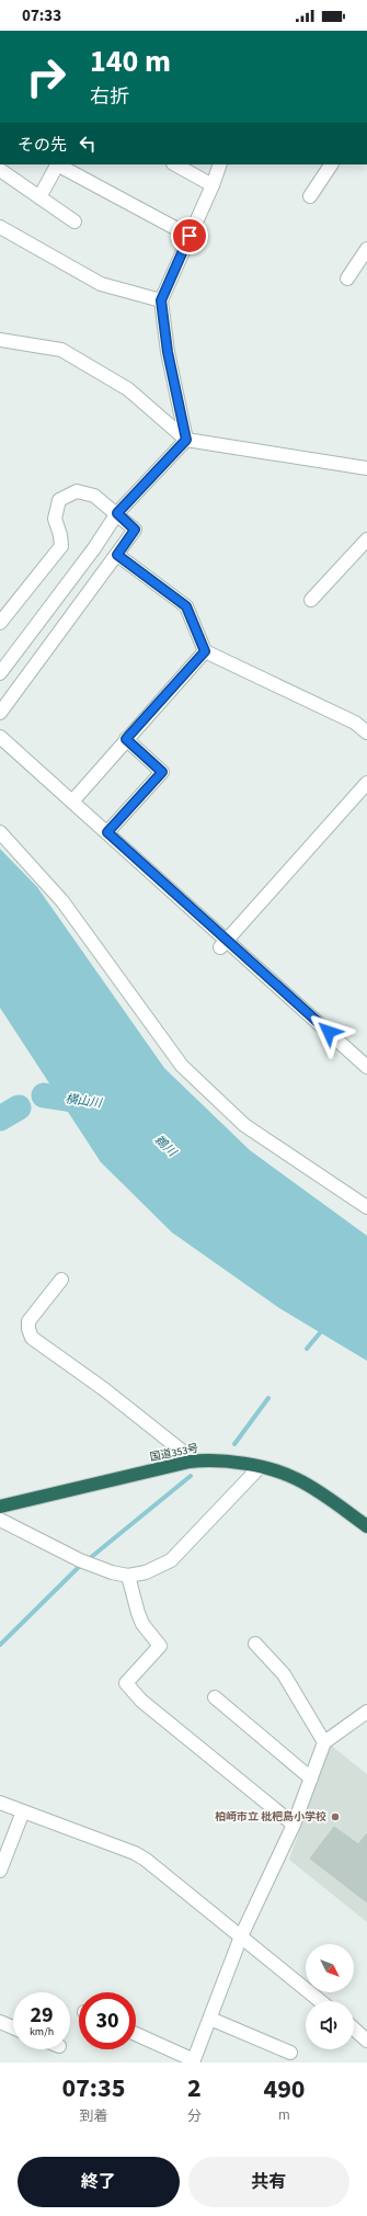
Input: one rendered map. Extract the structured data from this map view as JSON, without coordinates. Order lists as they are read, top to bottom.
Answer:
{
  "streets": {
    "highway": ["国道353号"]
  },
  "water": ["横山川", "鵜川"],
  "places": ["柏崎市立 枇杷島小学校"],
  "north": "bottom right",
  "page": {
    "status": "07:33",
    "turn": ["140 m", "右折"],
    "then": "その先",
    "speed": "29 km/h",
    "limit": "30",
    "eta": [
      "07:35",
      "到着",
      "2",
      "分",
      "490",
      "m"
    ],
    "buttons": ["終了", "共有"]
  }
}
